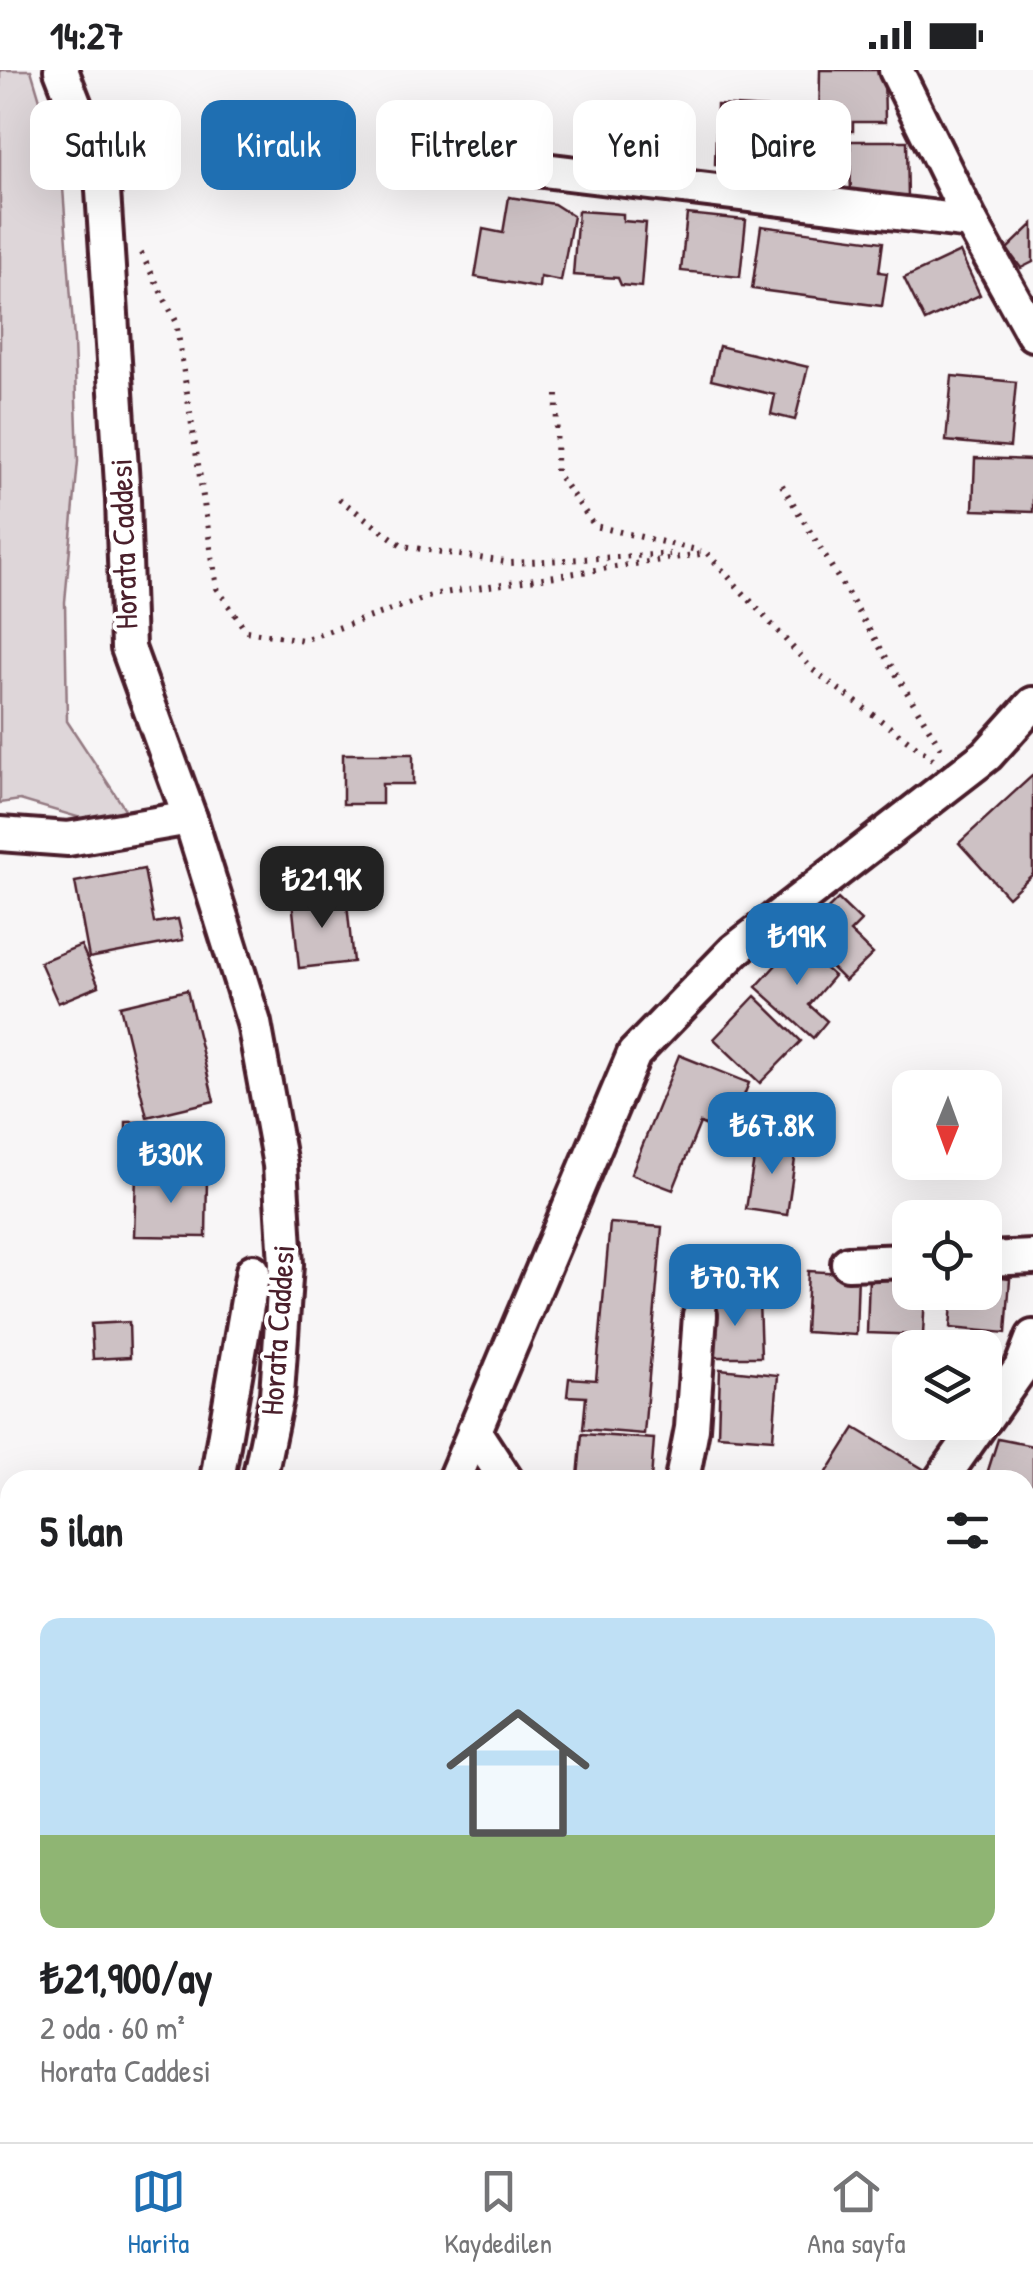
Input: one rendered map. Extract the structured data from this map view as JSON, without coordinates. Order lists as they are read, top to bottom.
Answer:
{
  "streets": {
    "street": ["Horata Caddesi"]
  },
  "north": "bottom",
  "page": {
    "status": "14:27",
    "chip": [
      "Satılık",
      "Kiralık",
      "Filtreler",
      "Yeni",
      "Daire"
    ],
    "price": [
      "₺21.9K",
      "₺19K",
      "₺67.8K",
      "₺30K",
      "₺70.7K"
    ],
    "heading": "5 ilan",
    "list": [
      {
        "name": "₺21,900/ay",
        "note": "2 oda · 60 m² · Horata Caddesi"
      }
    ],
    "tabs": ["Harita", "Kaydedilen", "Ana sayfa"]
  }
}
